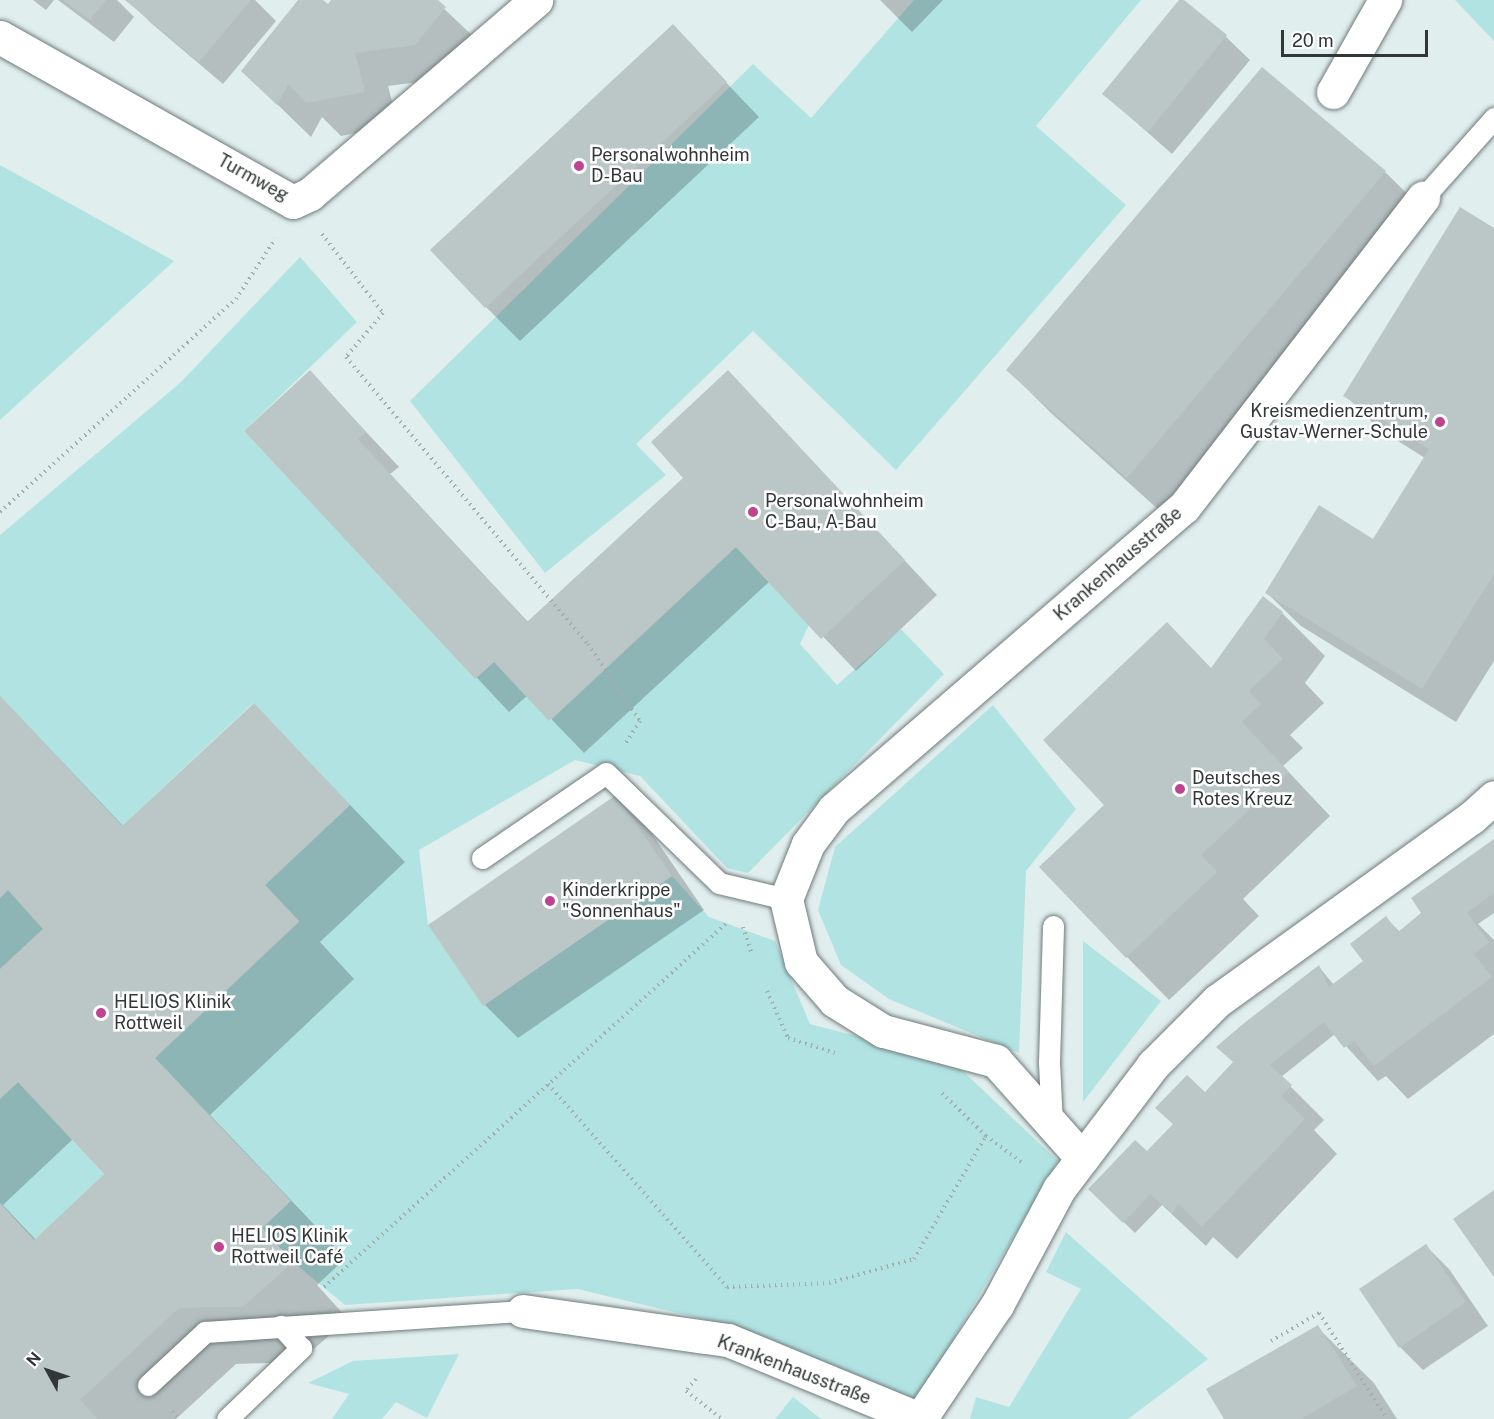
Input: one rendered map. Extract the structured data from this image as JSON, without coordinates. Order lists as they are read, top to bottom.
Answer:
{
  "streets": {
    "street": ["Turmweg", "Krankenhausstraße"]
  },
  "places": [
    "Personalwohnheim D-Bau",
    "Kreismedienzentrum, Gustav-Werner-Schule",
    "Personalwohnheim C-Bau, A-Bau",
    "Deutsches Rotes Kreuz",
    "Kinderkrippe \"Sonnenhaus\"",
    "HELIOS Klinik Rottweil",
    "HELIOS Klinik Rottweil Café"
  ],
  "scale_bar": "20 m",
  "north": "top left"
}
